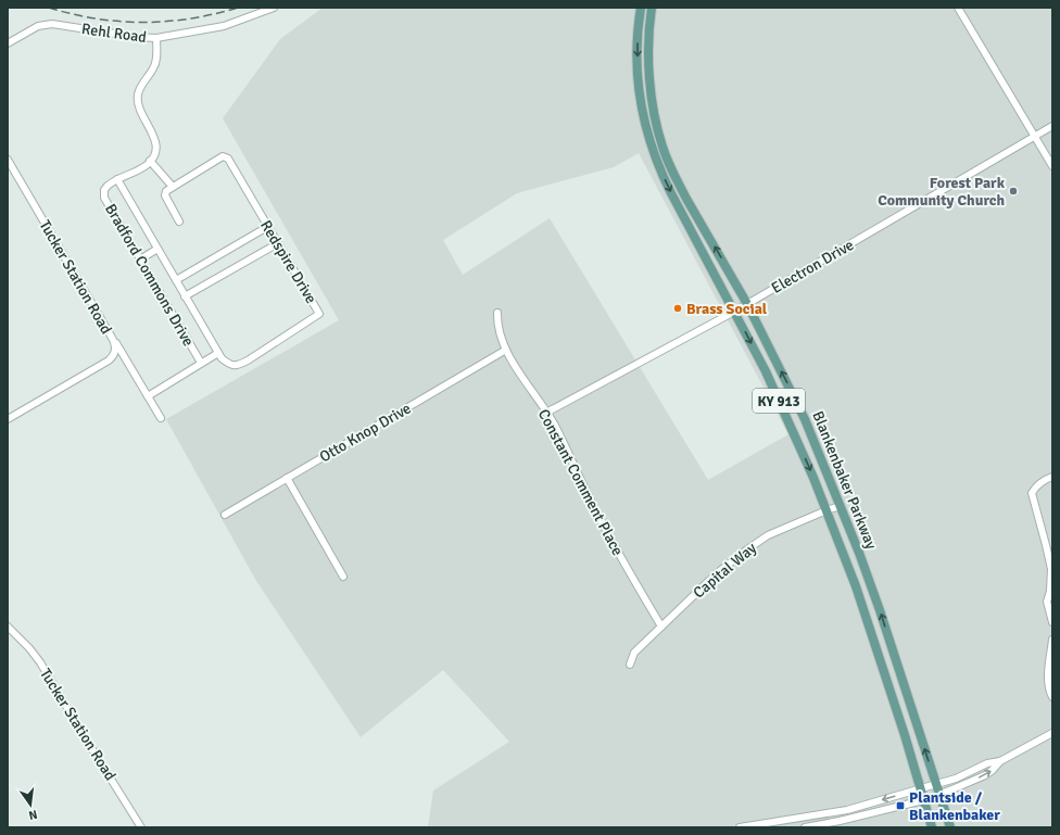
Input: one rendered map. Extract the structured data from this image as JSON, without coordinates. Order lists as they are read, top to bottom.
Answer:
{
  "streets": {
    "main road": ["KY 913", "Blankenbaker Parkway"],
    "street": [
      "Rehl Road",
      "Redspire Drive",
      "Electron Drive",
      "Bradford Commons Drive",
      "Tucker Station Road",
      "Otto Knop Drive",
      "Constant Comment Place",
      "Capital Way"
    ]
  },
  "crossings": [
    ["Redspire Drive", "Bradford Commons Drive"],
    ["Electron Drive", "Blankenbaker Parkway"],
    ["Electron Drive", "Constant Comment Place"],
    ["Otto Knop Drive", "Constant Comment Place"],
    ["Blankenbaker Parkway", "Capital Way"],
    ["Constant Comment Place", "Capital Way"]
  ],
  "places": {
    "other": ["Forest Park Community Church", "Brass Social"],
    "transit": ["Plantside / Blankenbaker"]
  },
  "north": "bottom"
}
